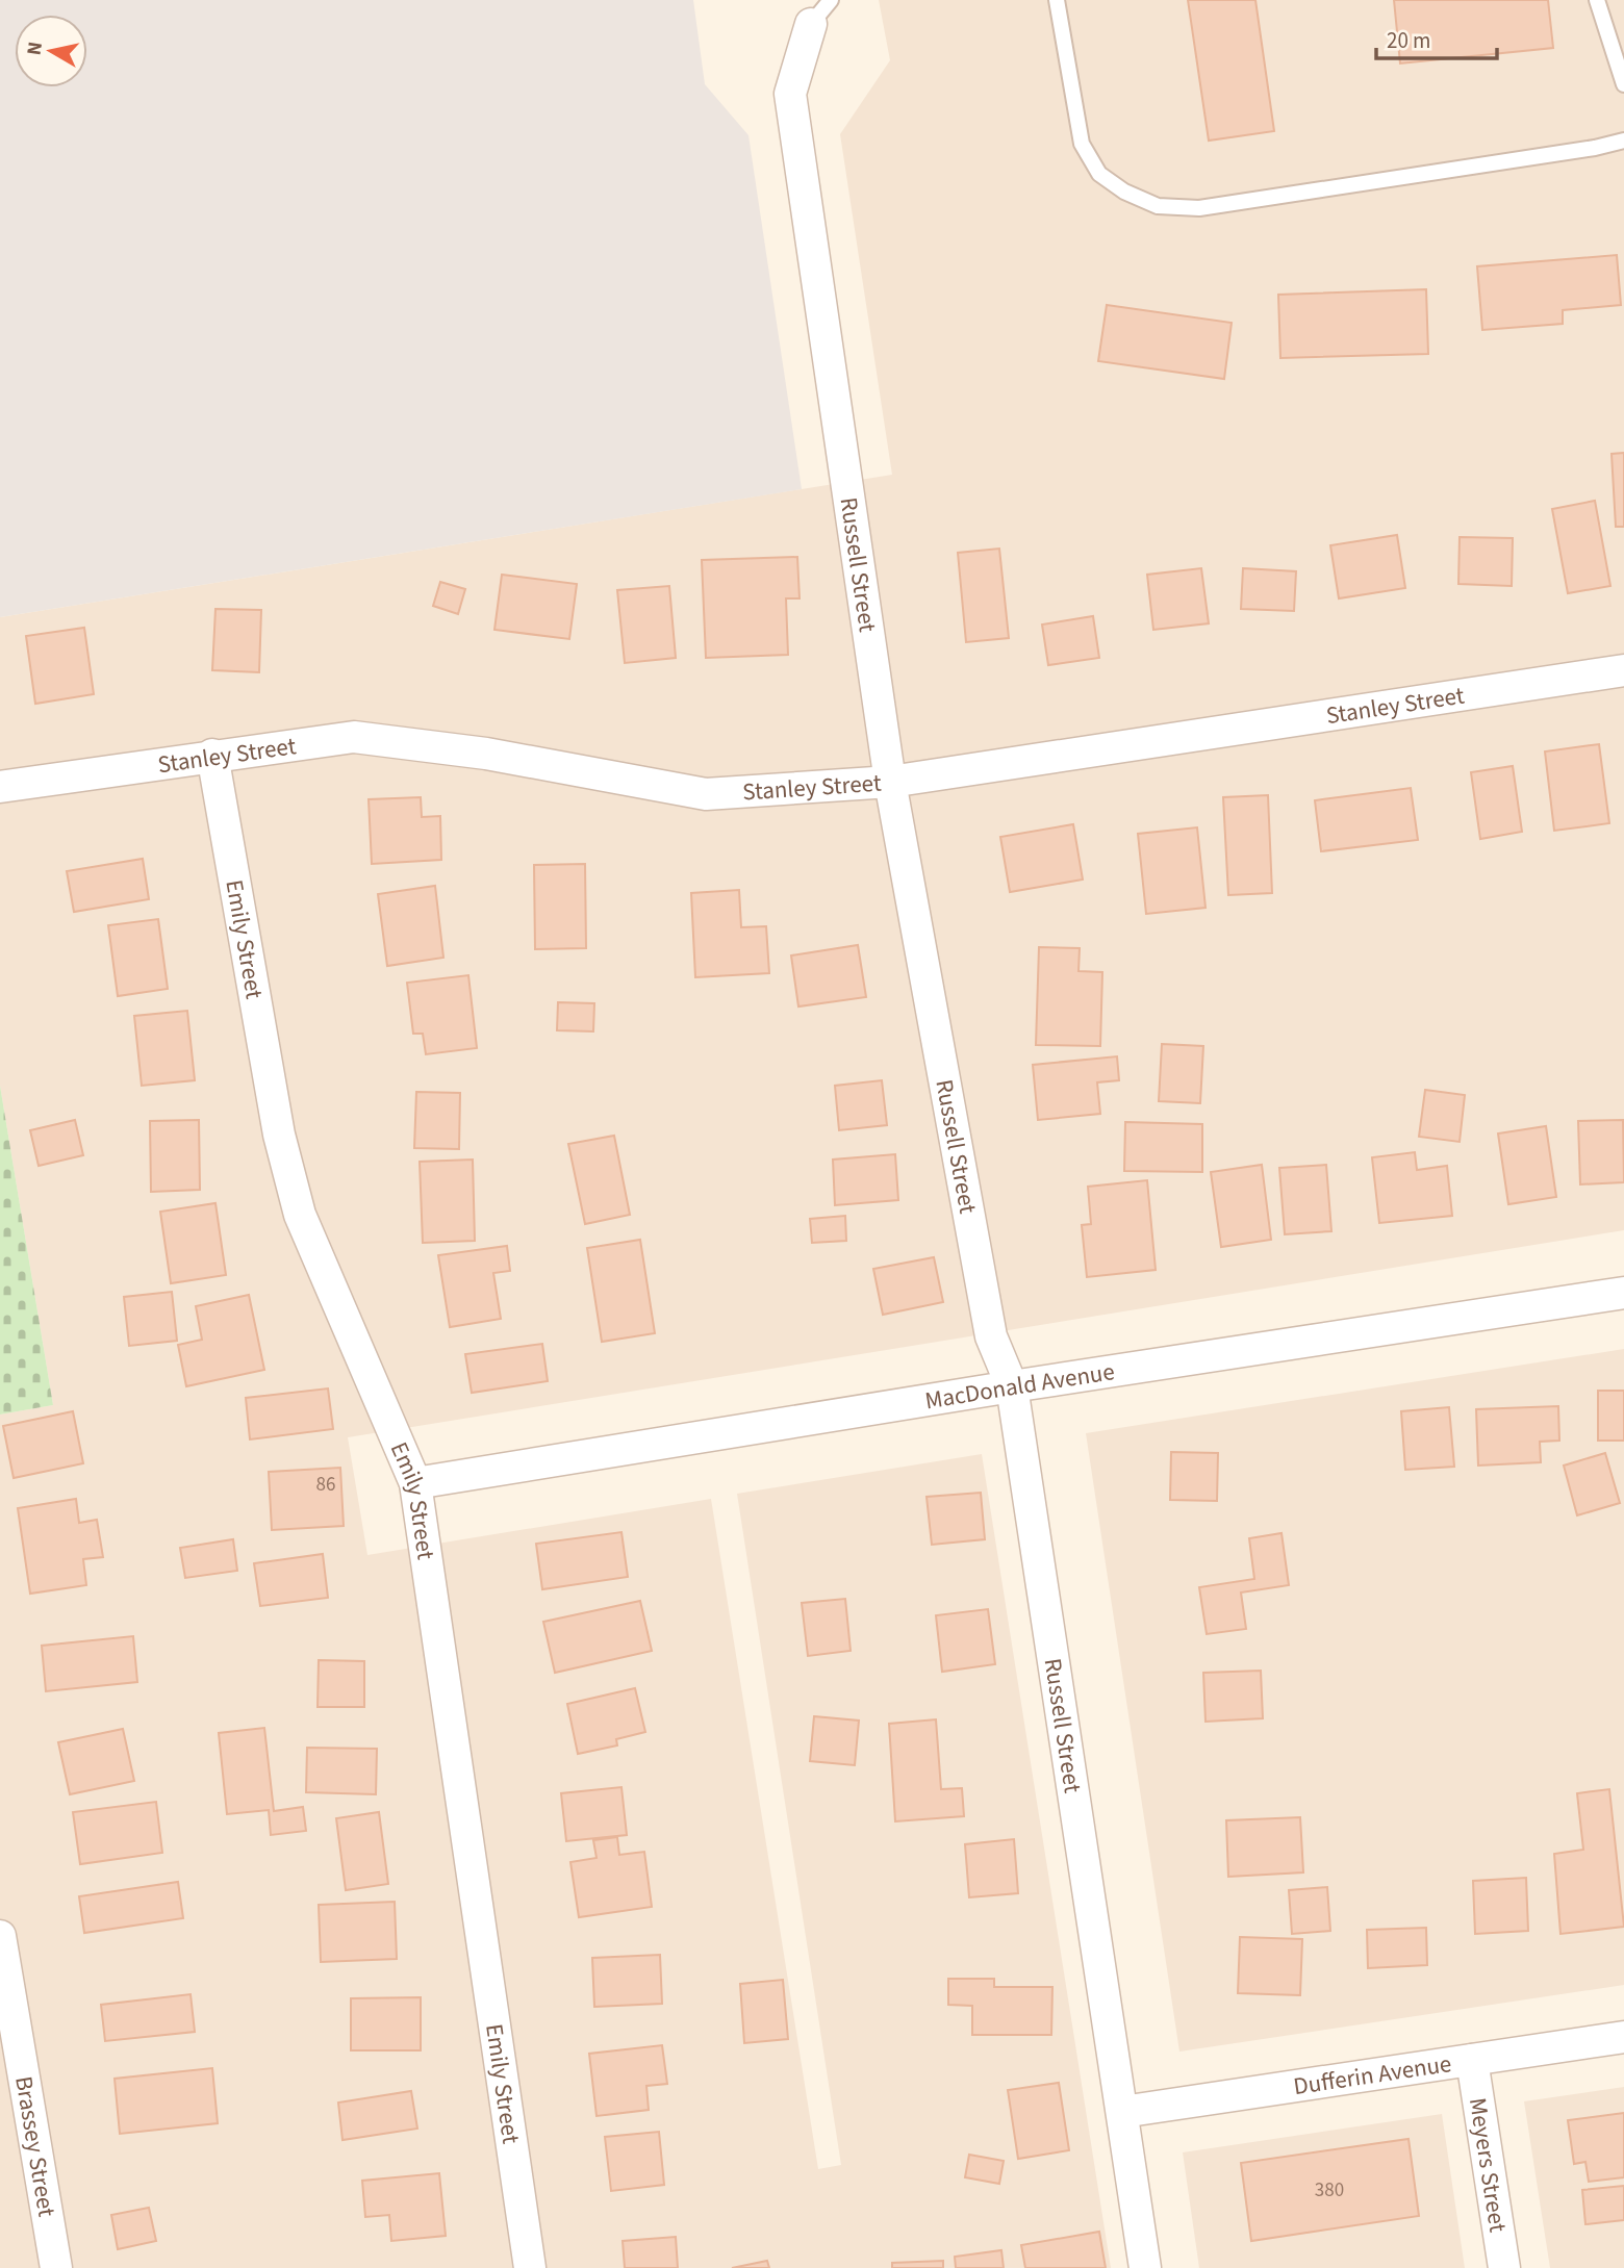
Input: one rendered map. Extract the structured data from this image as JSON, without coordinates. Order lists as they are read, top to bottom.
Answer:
{
  "streets": {
    "street": [
      "Russell Street",
      "Stanley Street",
      "Emily Street",
      "MacDonald Avenue",
      "Dufferin Avenue",
      "Brassey Street",
      "Meyers Street"
    ]
  },
  "crossings": [
    ["Russell Street", "Stanley Street"],
    ["Russell Street", "MacDonald Avenue"],
    ["Russell Street", "Dufferin Avenue"],
    ["Stanley Street", "Emily Street"],
    ["Emily Street", "MacDonald Avenue"],
    ["Dufferin Avenue", "Meyers Street"]
  ],
  "house_numbers": ["86", "380"],
  "scale_bar": "20 m",
  "north": "left"
}
